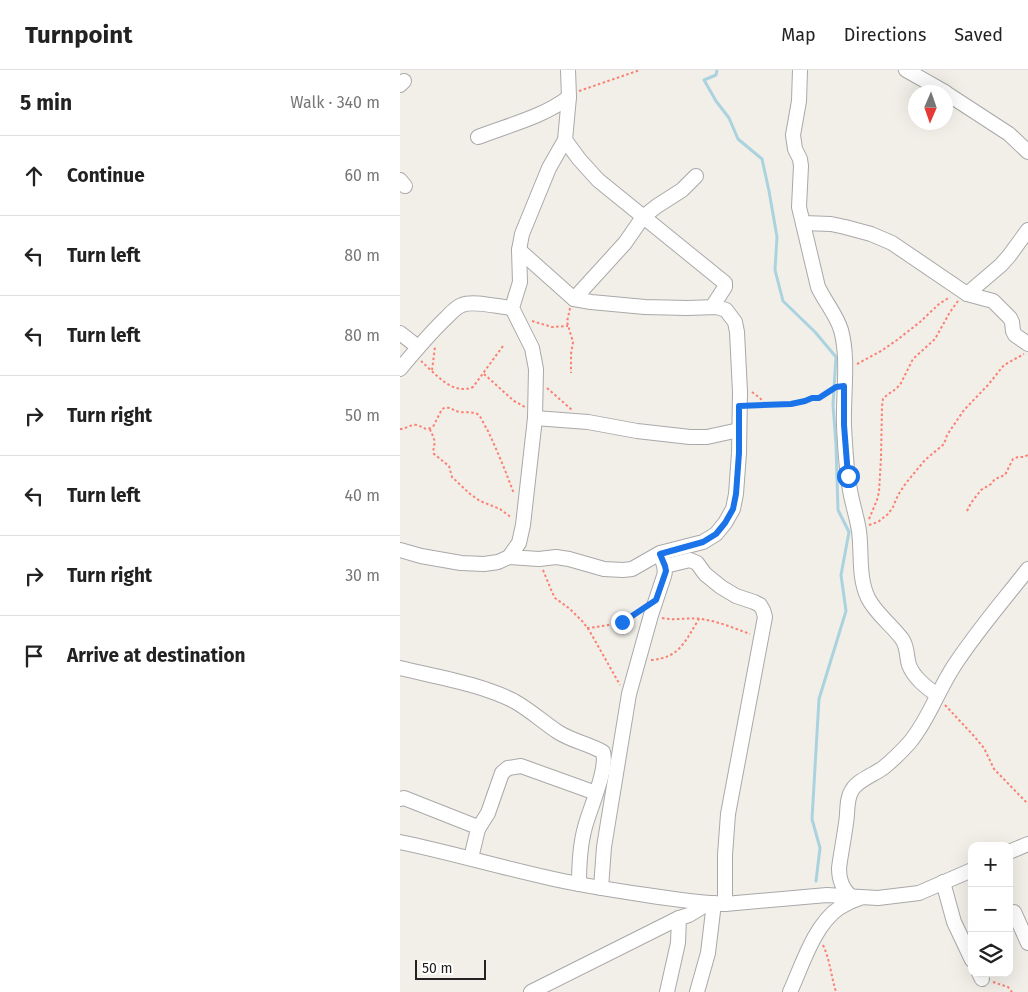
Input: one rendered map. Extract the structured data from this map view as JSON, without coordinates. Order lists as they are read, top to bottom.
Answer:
{
  "scale_bar": "50 m",
  "north": "bottom",
  "page": {
    "header": "Turnpoint",
    "nav": ["Map", "Directions", "Saved"],
    "heading": ["5 min", "Walk · 340 m"],
    "list": [
      ["Continue", "60 m"],
      ["Turn left", "80 m"],
      ["Turn left", "80 m"],
      ["Turn right", "50 m"],
      ["Turn left", "40 m"],
      ["Turn right", "30 m"],
      "Arrive at destination"
    ],
    "map_buttons": ["+", "−"],
    "scale": "50 m"
  }
}
